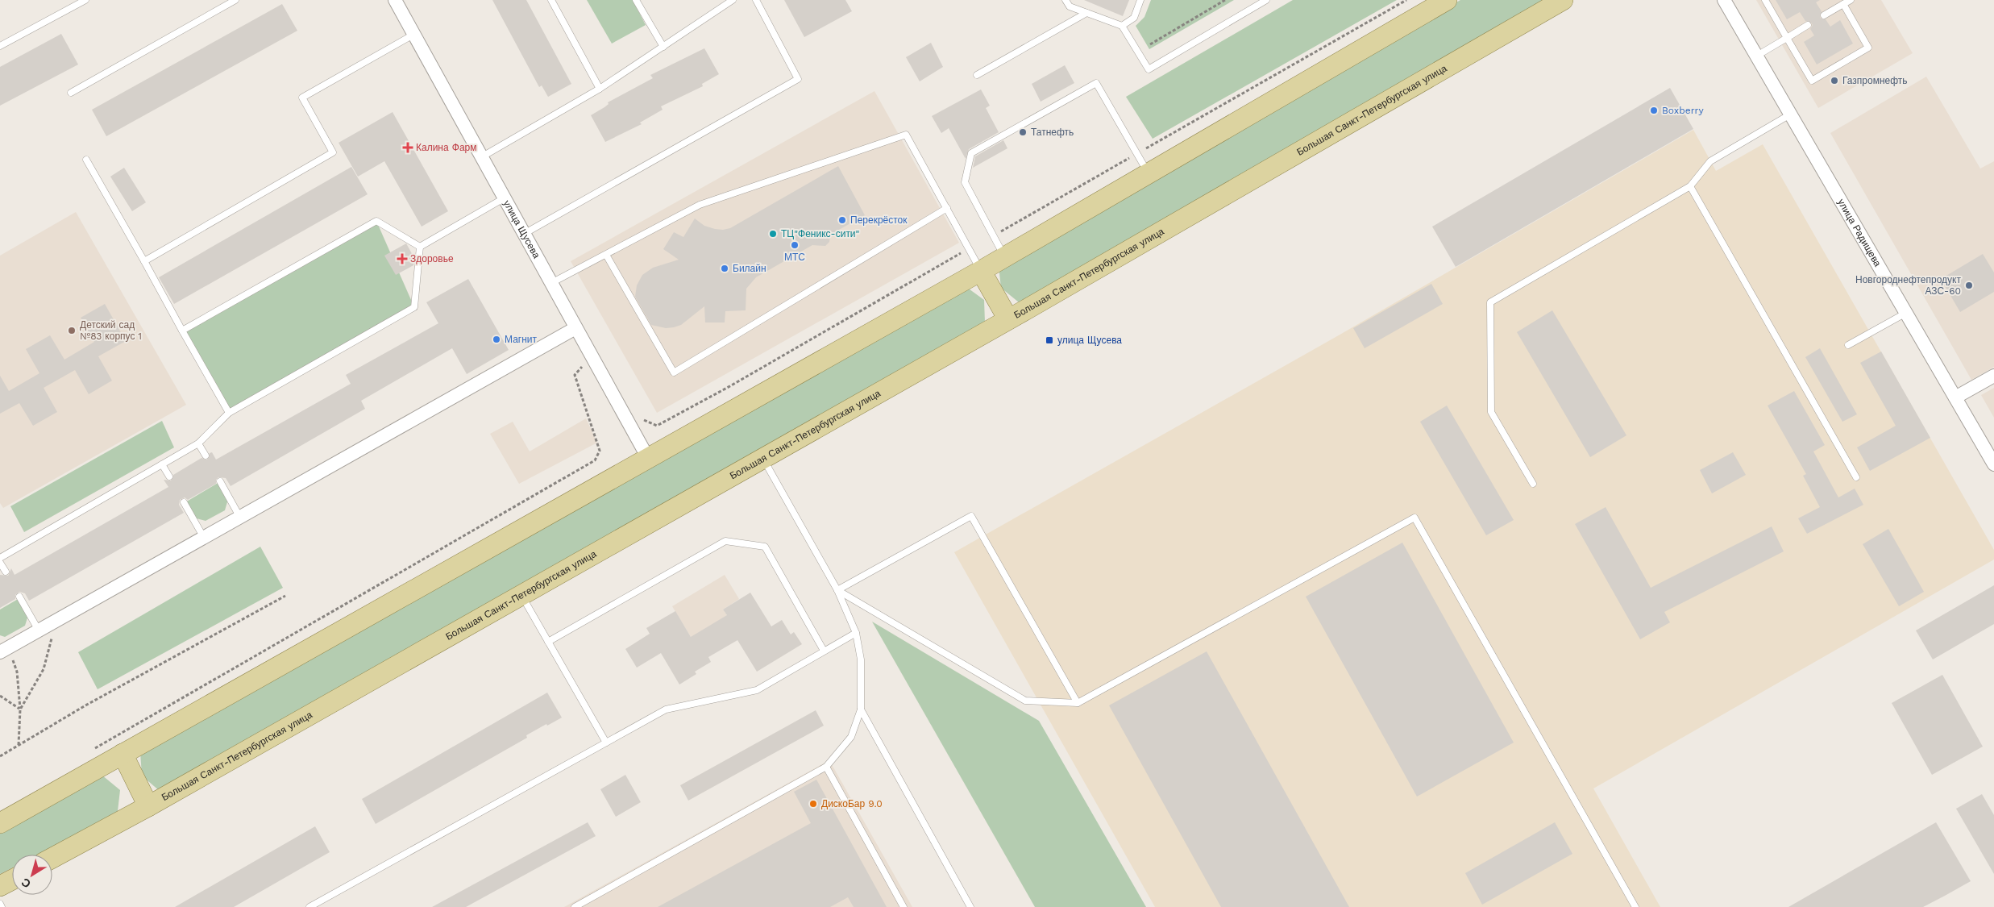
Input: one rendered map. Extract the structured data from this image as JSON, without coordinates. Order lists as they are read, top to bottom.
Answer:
{
  "streets": {
    "main road": ["Большая Санкт-Петербургская улица"],
    "street": ["улица Щусева", "улица Радищева"]
  },
  "places": {
    "other": [
      "Газпромнефть",
      "Boxberry",
      "Татнефть",
      "Перекрёсток",
      "ТЦ\"Феникс-сити\"",
      "МТС",
      "Билайн",
      "Новгороднефтепродукт АЗС-60",
      "Детский сад №83 корпус 1",
      "Магнит",
      "ДискоБар 9.0"
    ],
    "health": ["Калина Фарм", "Здоровье"],
    "transit": ["улица Щусева"]
  },
  "north": "bottom left"
}
